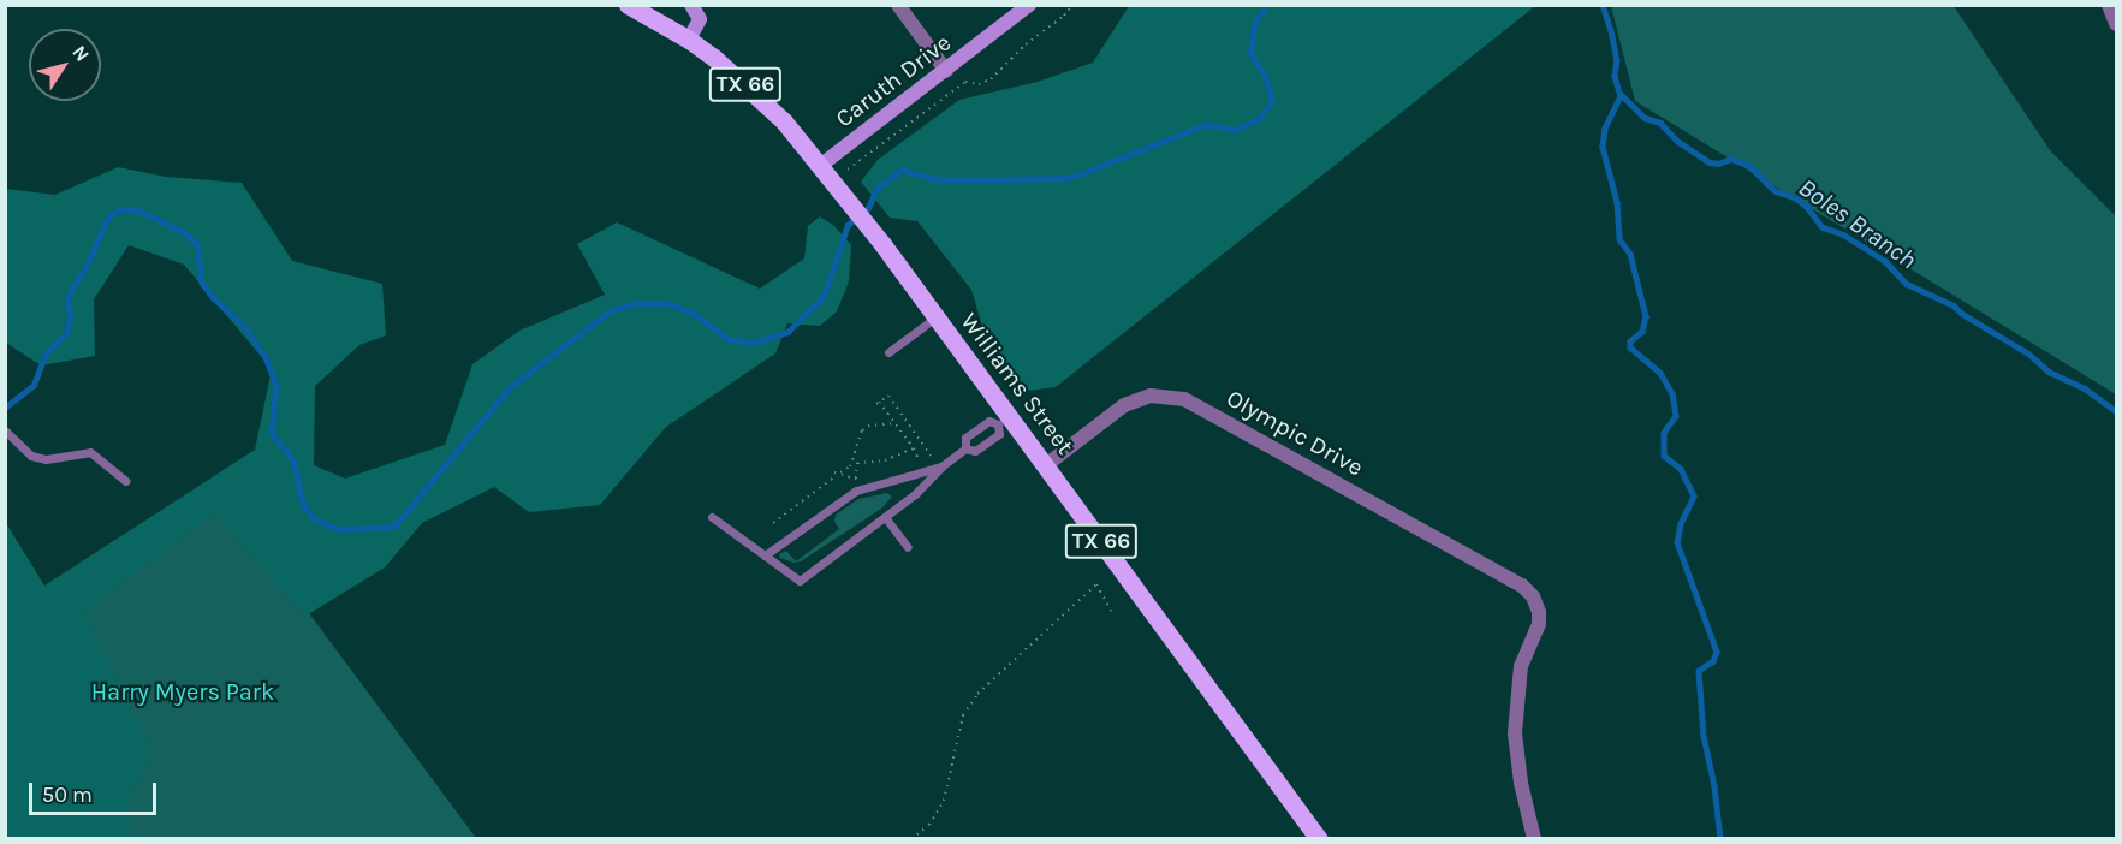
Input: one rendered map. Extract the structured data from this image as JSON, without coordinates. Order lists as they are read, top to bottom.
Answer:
{
  "streets": {
    "main road": ["TX 66", "Williams Street"],
    "street": ["Caruth Drive", "Olympic Drive"]
  },
  "crossings": [
    ["Caruth Drive", "Williams Street"],
    ["Williams Street", "Olympic Drive"]
  ],
  "water": ["Boles Branch"],
  "parks": ["Harry Myers Park"],
  "scale_bar": "50 m",
  "north": "top right"
}
